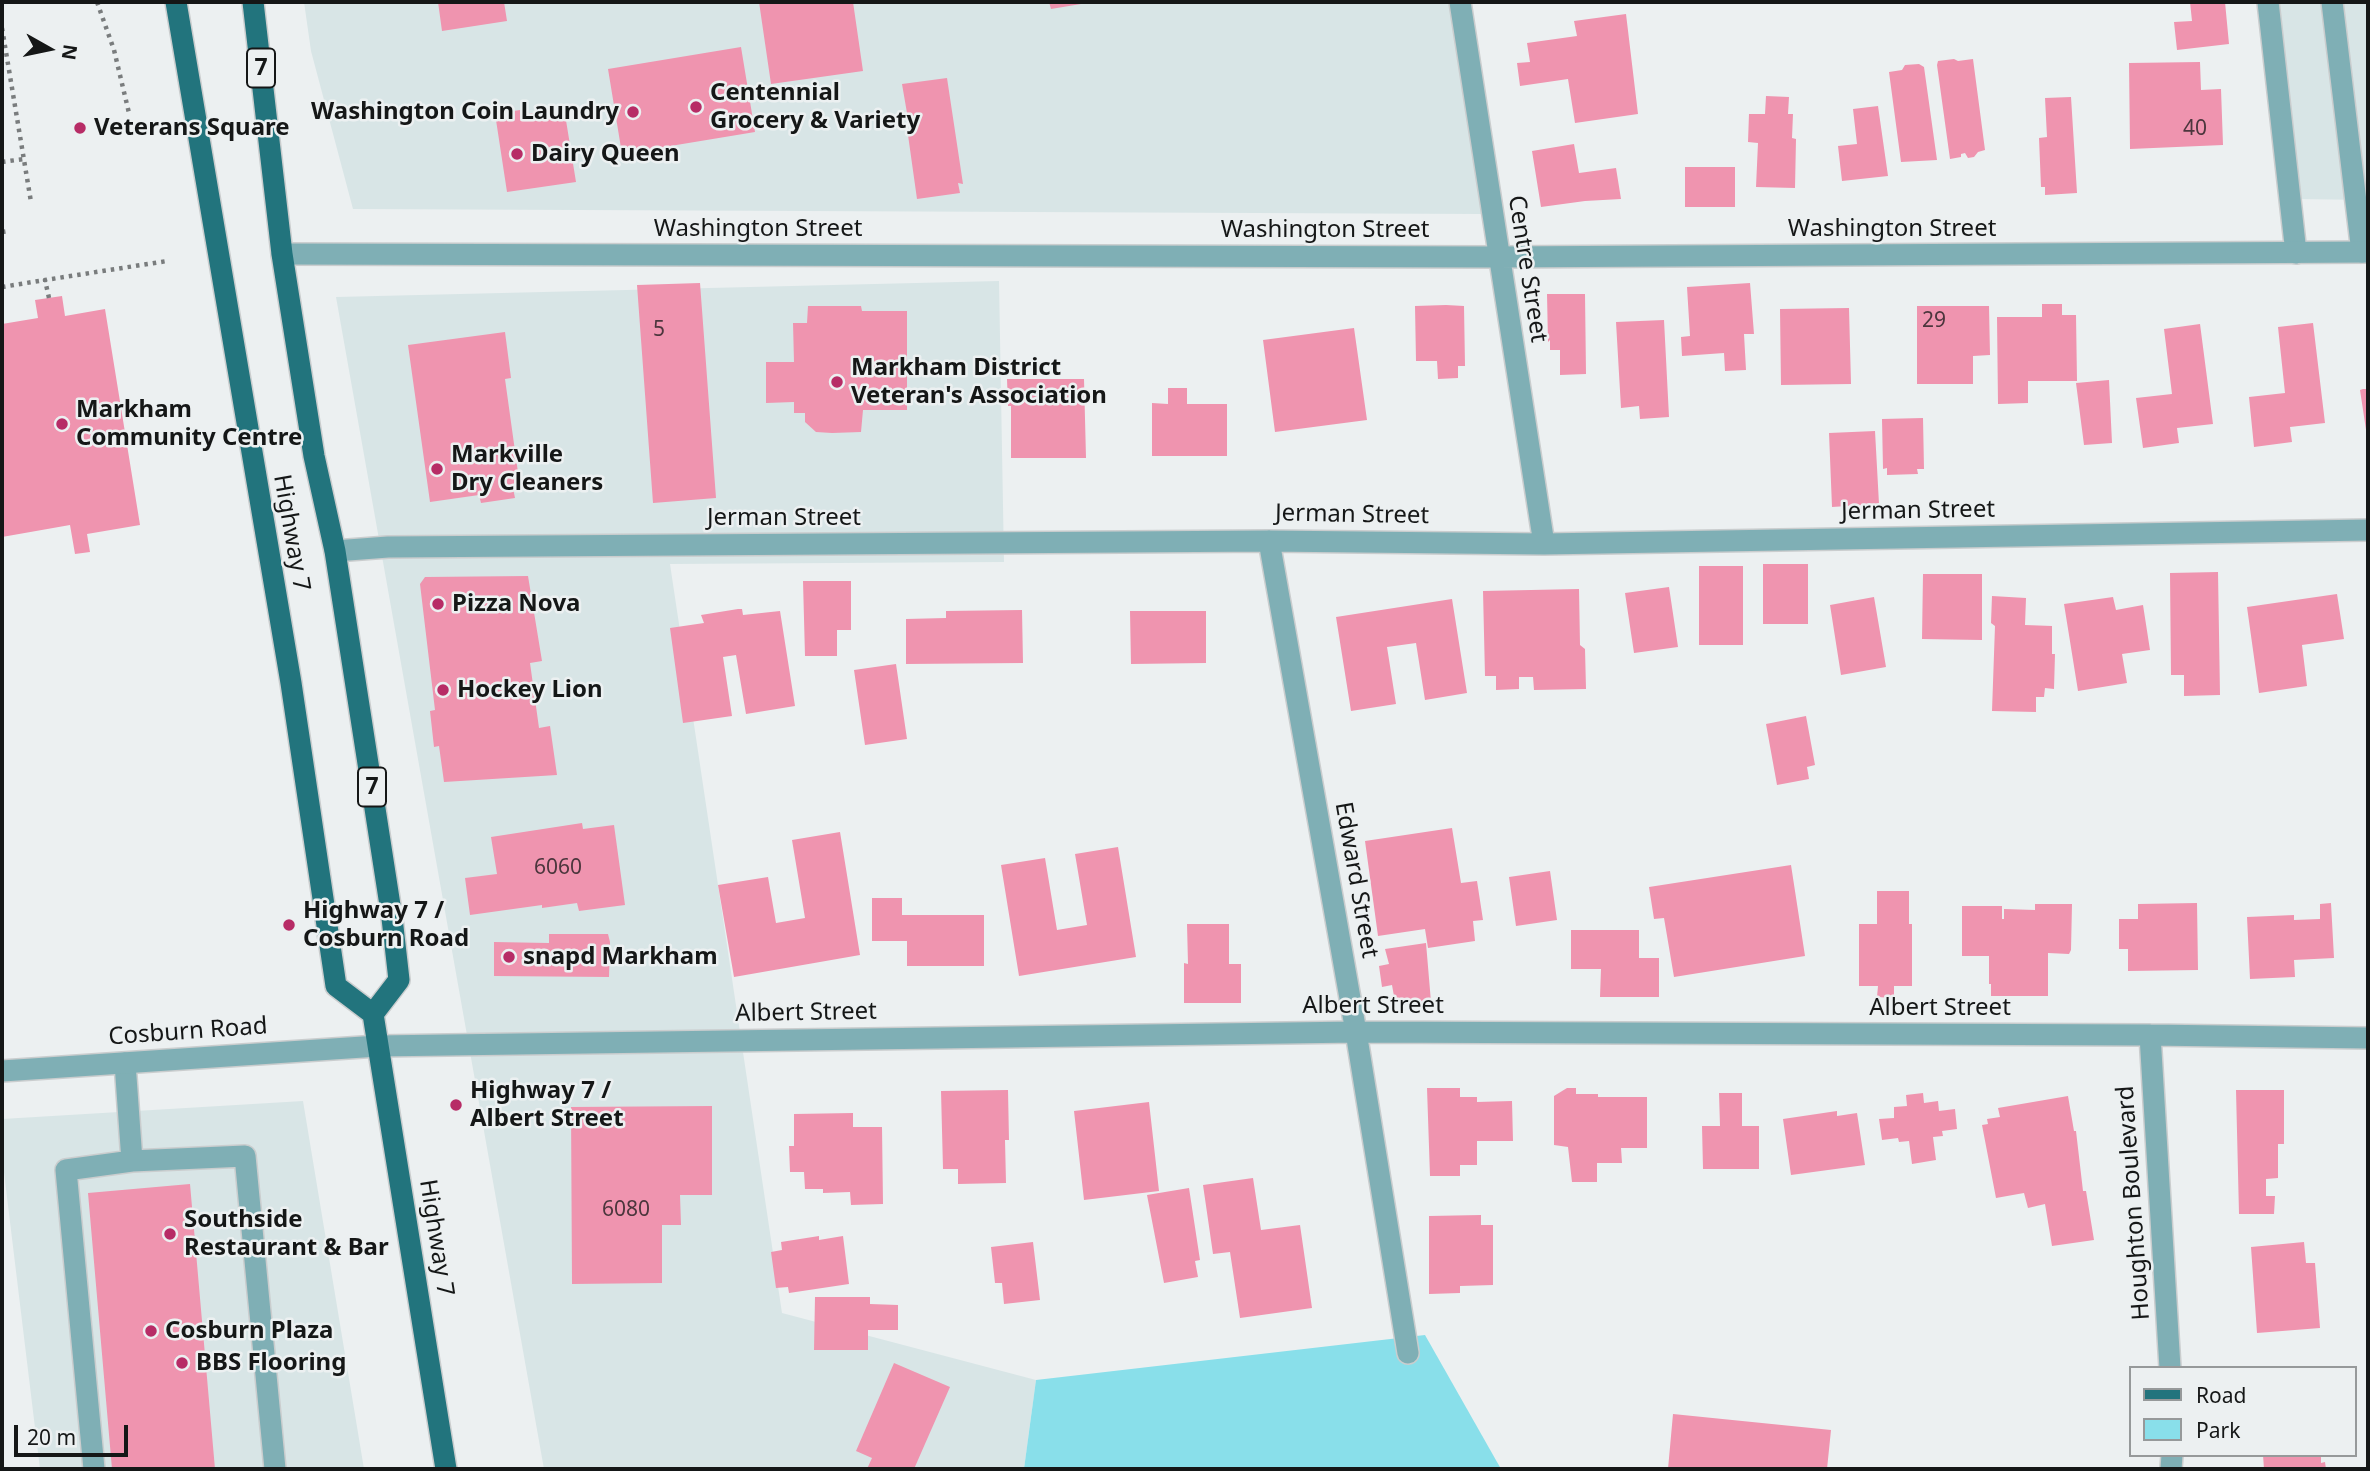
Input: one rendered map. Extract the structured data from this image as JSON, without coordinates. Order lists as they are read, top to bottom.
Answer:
{
  "streets": {
    "main road": ["7", "Highway 7"],
    "street": [
      "Washington Street",
      "Centre Street",
      "Jerman Street",
      "Edward Street",
      "Albert Street",
      "Cosburn Road",
      "Houghton Boulevard"
    ]
  },
  "crossings": [
    ["Washington Street", "Centre Street"],
    ["Washington Street", "Highway 7"],
    ["Centre Street", "Jerman Street"],
    ["Jerman Street", "Highway 7"],
    ["Jerman Street", "Edward Street"],
    ["Highway 7", "Albert Street"],
    ["Highway 7", "Cosburn Road"],
    ["Edward Street", "Albert Street"],
    ["Albert Street", "Cosburn Road"],
    ["Albert Street", "Houghton Boulevard"]
  ],
  "places": [
    "Centennial Grocery & Variety",
    "Washington Coin Laundry",
    "Veterans Square",
    "Dairy Queen",
    "Markham District Veteran's Association",
    "Markham Community Centre",
    "Markville Dry Cleaners",
    "Pizza Nova",
    "Hockey Lion",
    "Highway 7 / Cosburn Road",
    "snapd Markham",
    "Highway 7 / Albert Street",
    "Southside Restaurant & Bar",
    "Cosburn Plaza",
    "BBS Flooring"
  ],
  "house_numbers": [
    "40",
    "29",
    "5",
    "6060",
    "6080"
  ],
  "legend": ["Road", "Park"],
  "scale_bar": "20 m",
  "north": "right"
}
